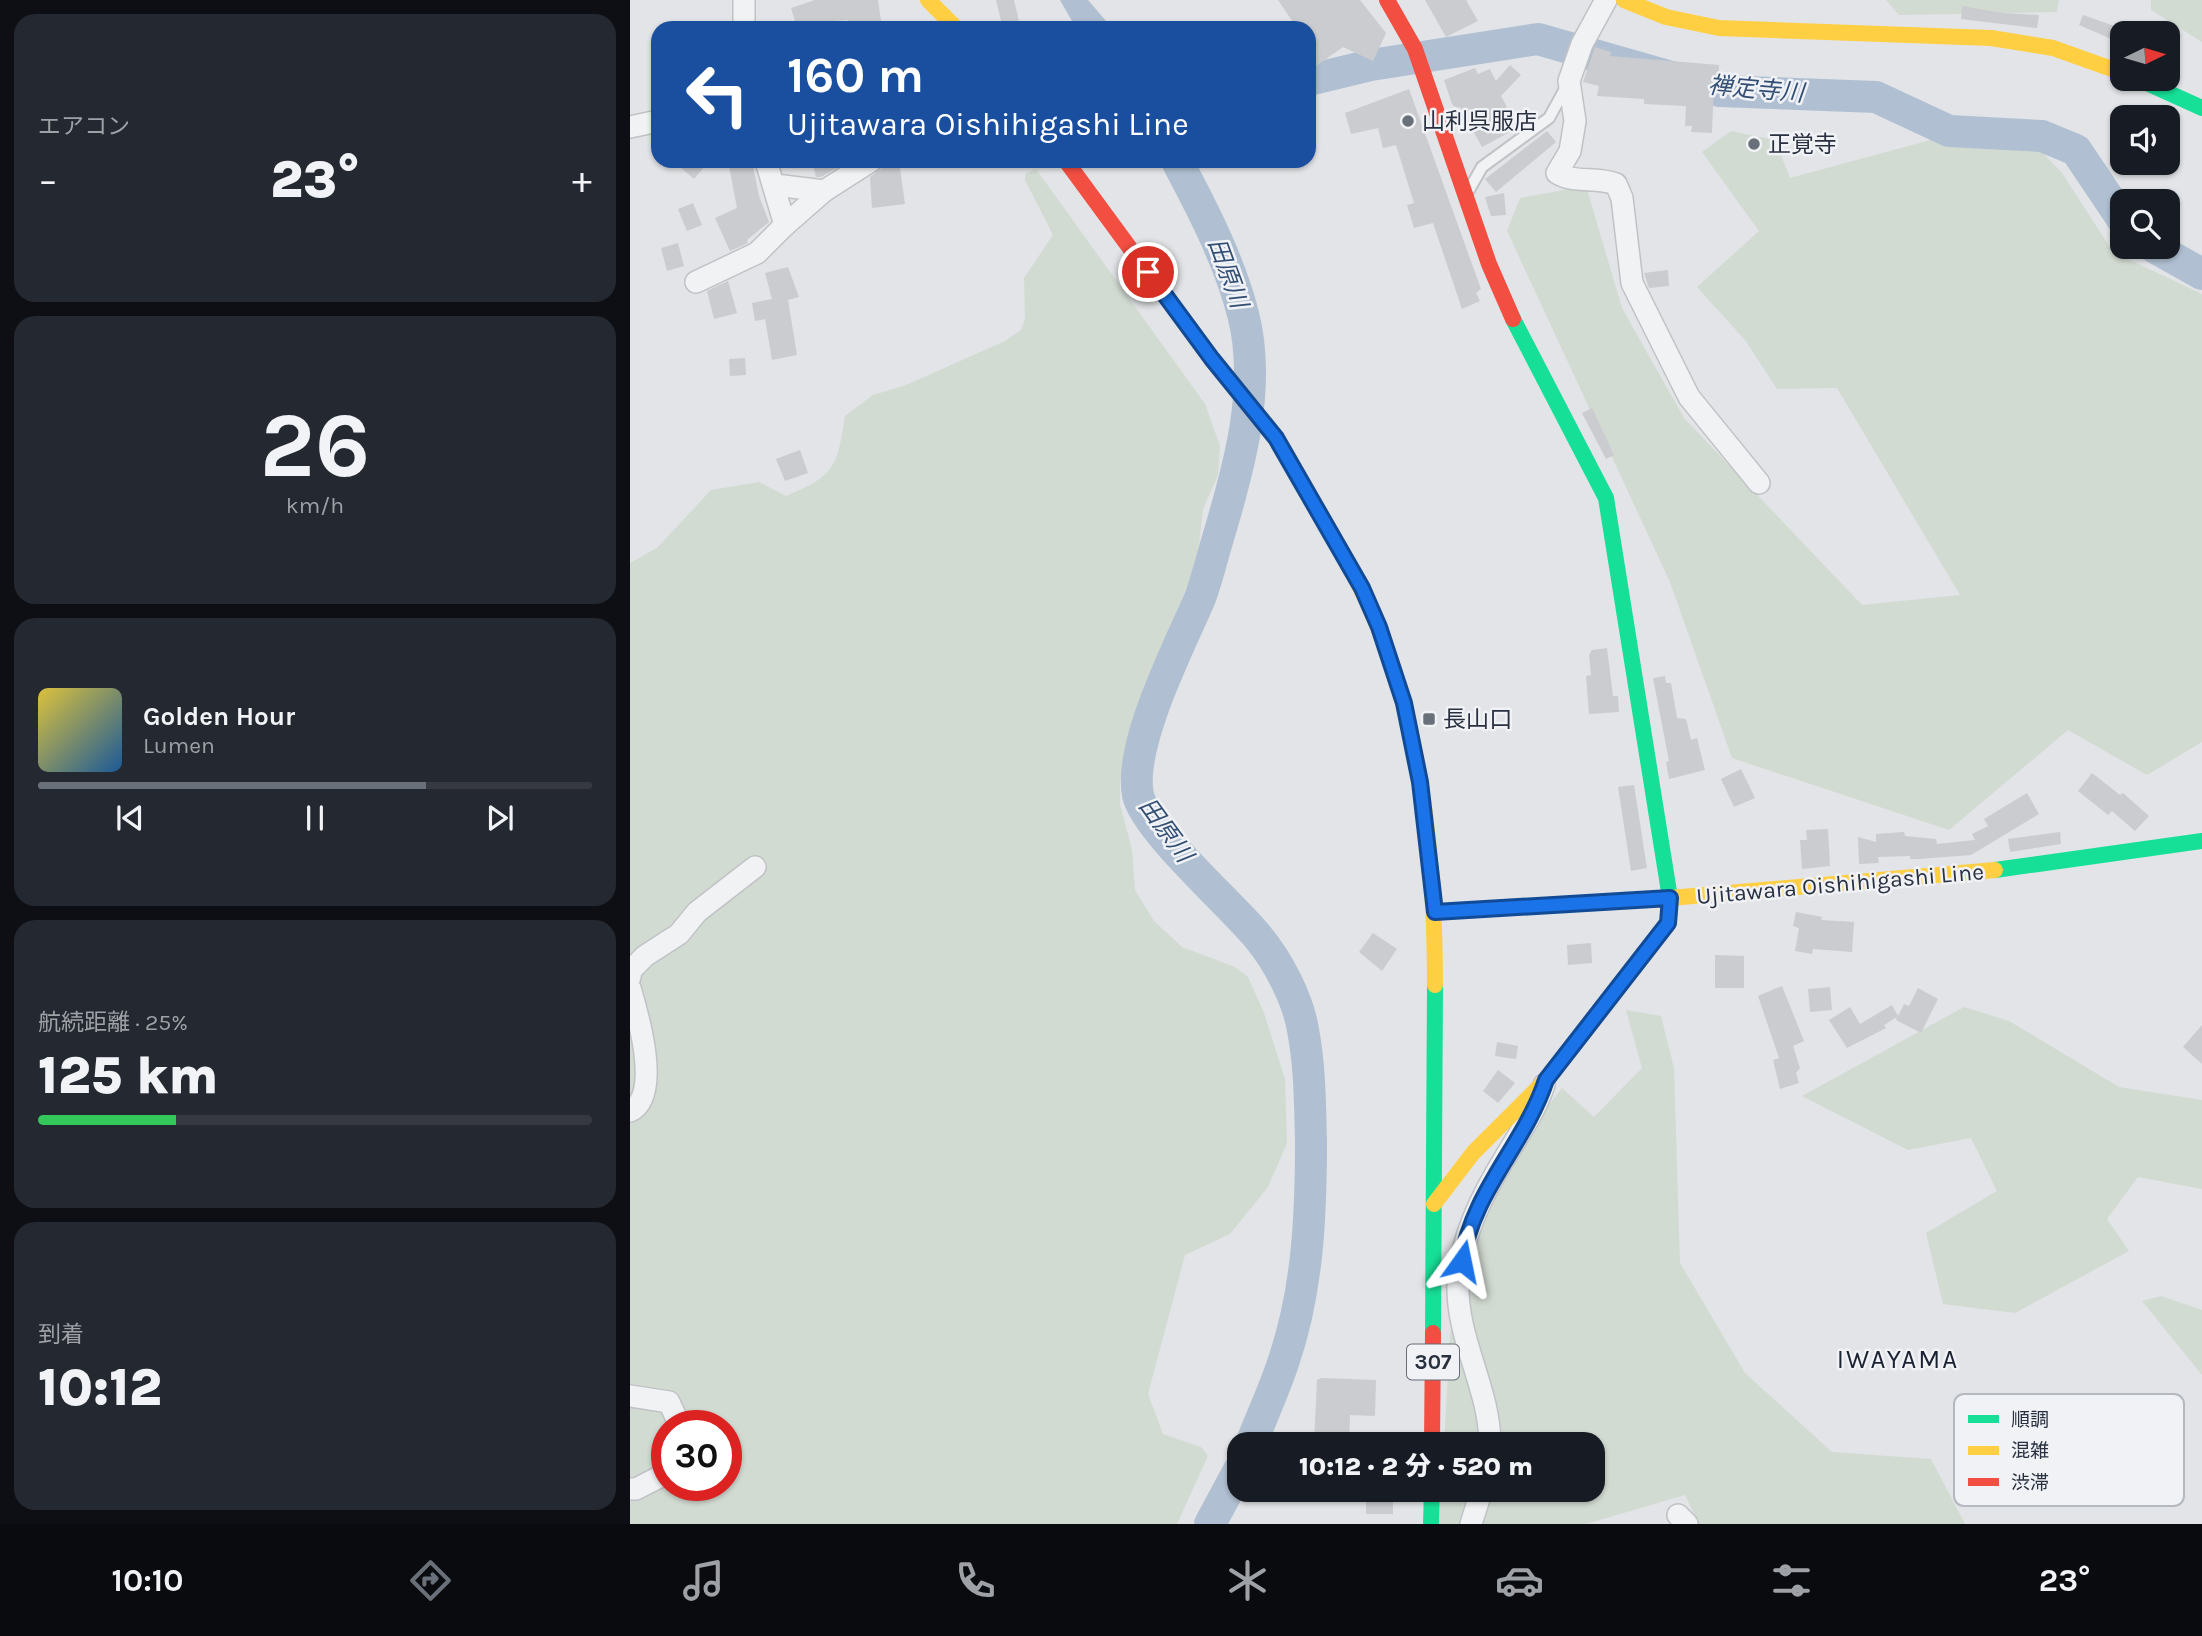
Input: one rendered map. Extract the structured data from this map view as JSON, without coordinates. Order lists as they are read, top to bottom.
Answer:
{
  "streets": {
    "main road": ["Ujitawara Oishihigashi Line", "307"]
  },
  "crossings": [
    ["Ujitawara Oishihigashi Line", "307"]
  ],
  "districts": ["IWAYAMA"],
  "water": ["禅定寺川", "田原川"],
  "places": {
    "other": ["山利呉服店", "正覚寺"],
    "transit": ["長山口"]
  },
  "legend": ["順調", "混雑", "渋滞"],
  "north": "right",
  "page": {
    "tile": [
      "エアコン",
      ["26", "km/h"],
      ["航続距離 · 25%", "125 km"],
      ["到着", "10:12"]
    ],
    "turn": ["160 m", "Ujitawara Oishihigashi Line"],
    "heat": ["−", "23°", "+"],
    "song": ["Golden Hour", "Lumen"],
    "limit": "30",
    "trip": "10:12 · 2 分 · 520 m",
    "tabs": ["10:10", "23°"]
  }
}
